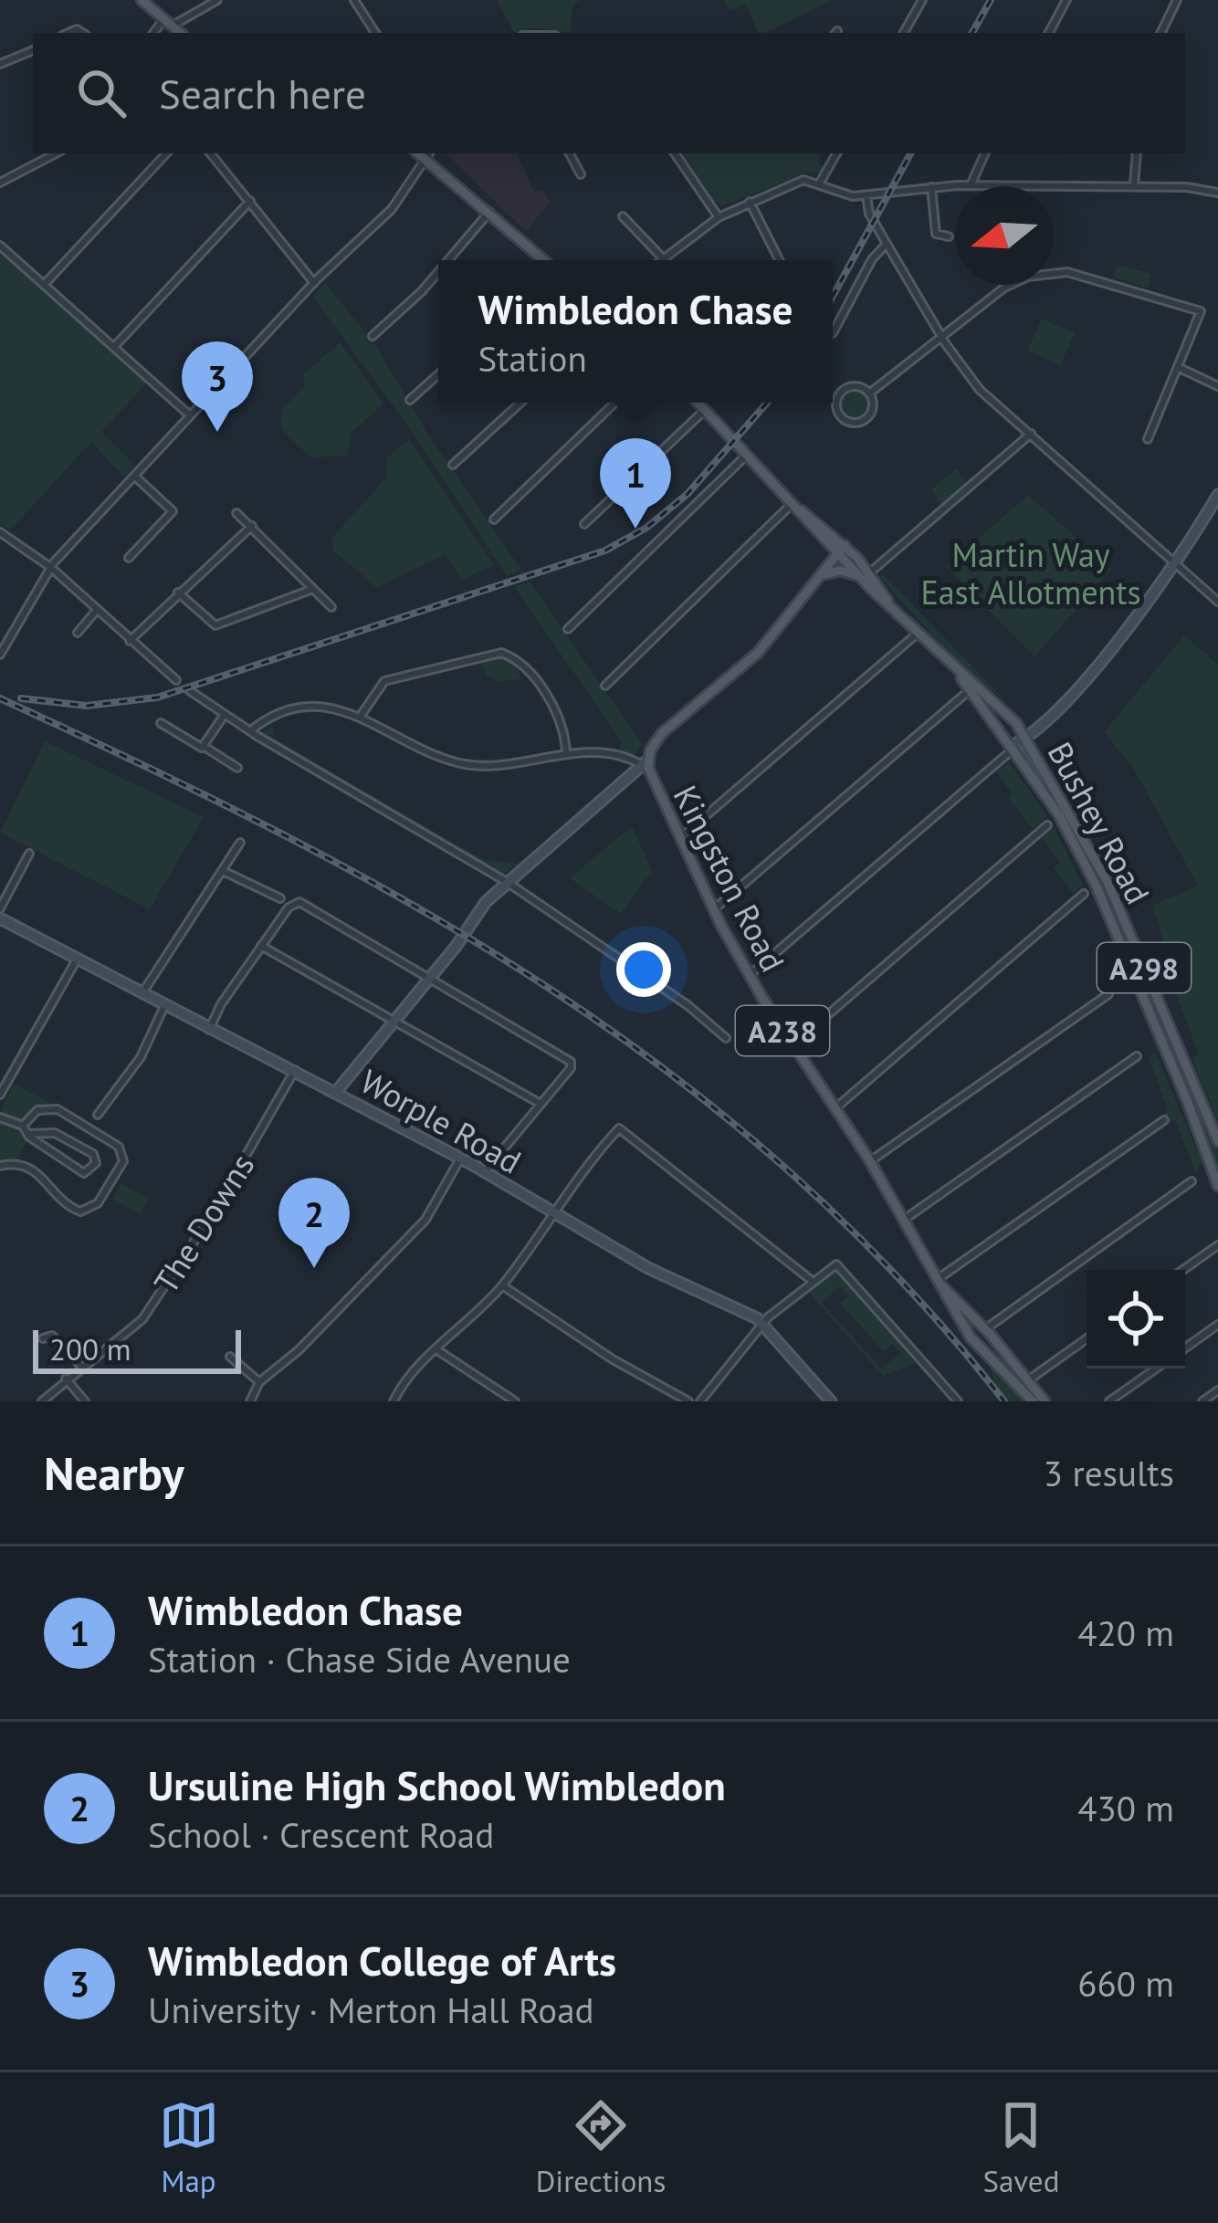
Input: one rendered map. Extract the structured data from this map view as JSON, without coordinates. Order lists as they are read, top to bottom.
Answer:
{
  "streets": {
    "main road": [
      "Bushey Road",
      "Kingston Road",
      "A298",
      "A238",
      "Worple Road"
    ],
    "street": ["The Downs"]
  },
  "crossings": [
    ["Bushey Road", "Kingston Road"],
    ["Kingston Road", "A238"],
    ["Worple Road", "The Downs"]
  ],
  "parks": ["Martin Way East Allotments"],
  "scale_bar": "200 m",
  "north": "left",
  "page": {
    "search": "Search here",
    "popup": ["Wimbledon Chase", "Station"],
    "pins": ["3", "1", "2"],
    "scale": "200 m",
    "heading": ["Nearby", "3 results"],
    "list": [
      {
        "mark": "1",
        "name": "Wimbledon Chase",
        "note": "Station · Chase Side Avenue",
        "value": "420 m"
      },
      {
        "mark": "2",
        "name": "Ursuline High School Wimbledon",
        "note": "School · Crescent Road",
        "value": "430 m"
      },
      {
        "mark": "3",
        "name": "Wimbledon College of Arts",
        "note": "University · Merton Hall Road",
        "value": "660 m"
      }
    ],
    "nav": ["Map", "Directions", "Saved"]
  }
}
